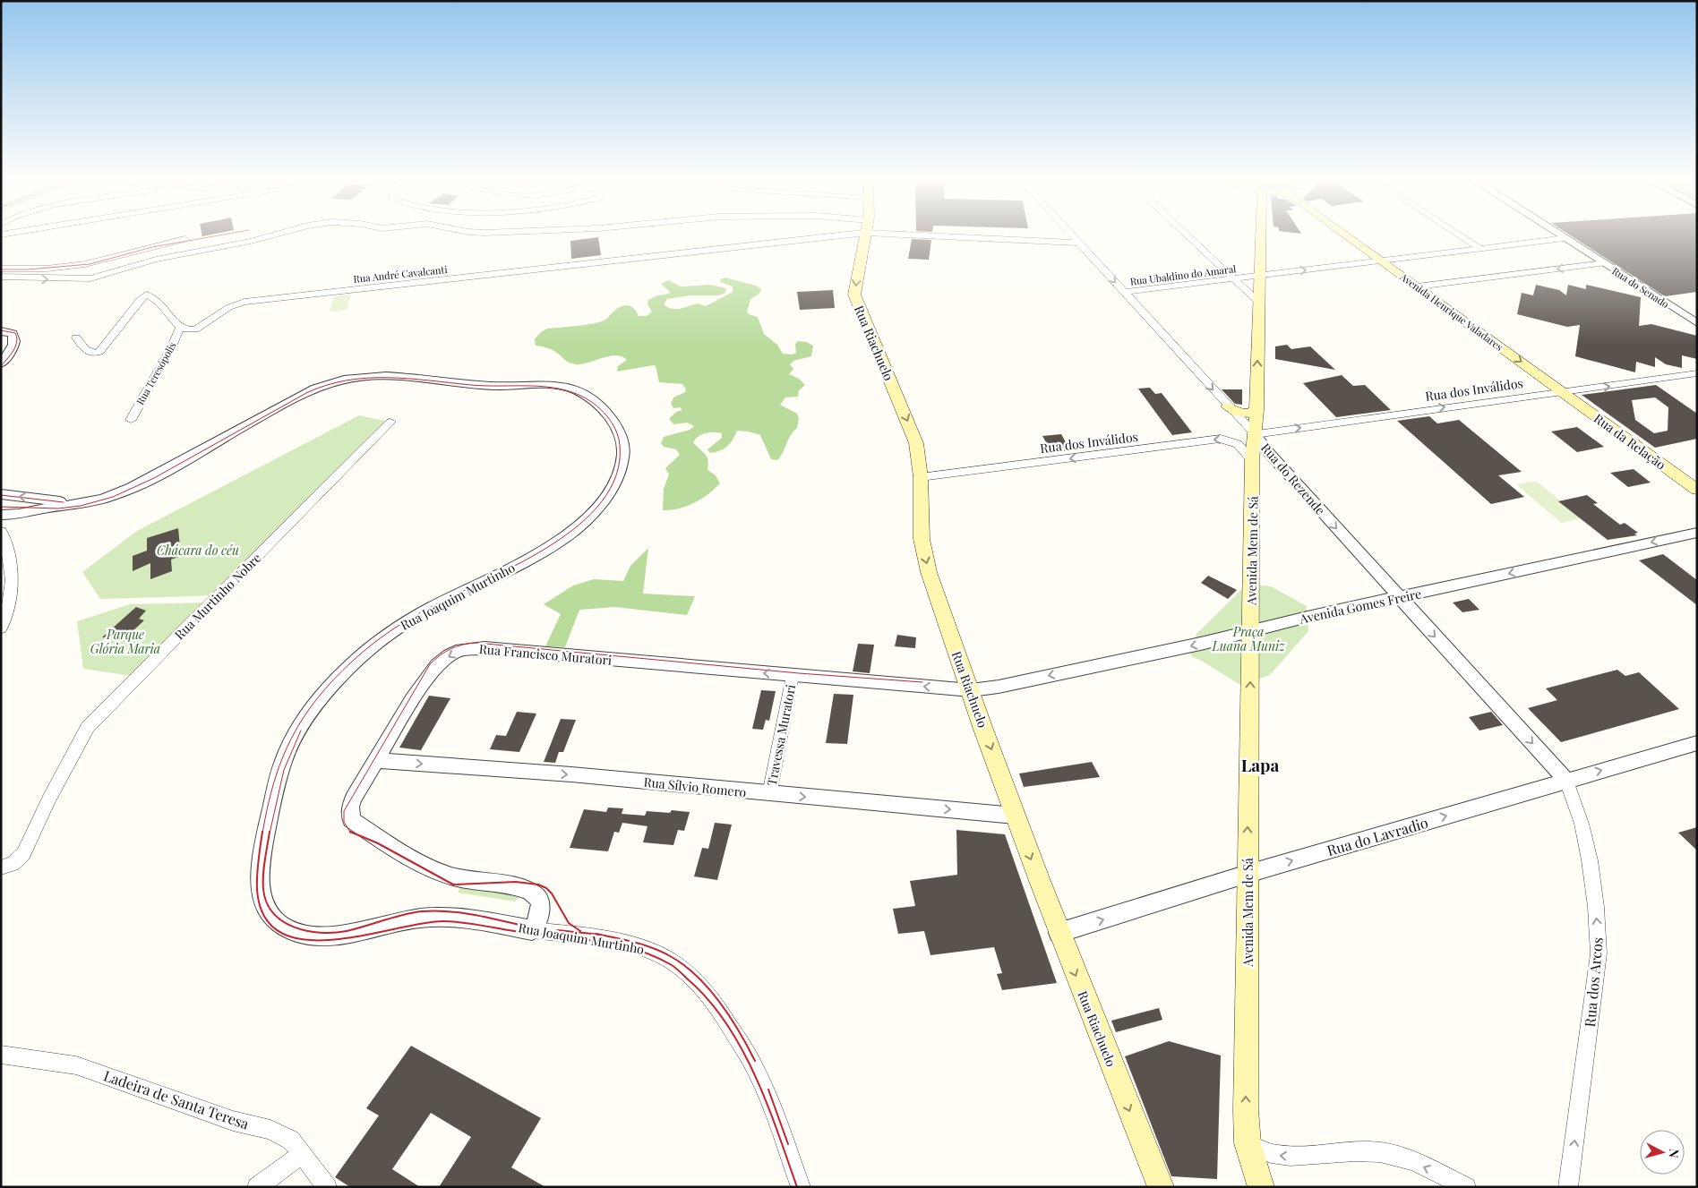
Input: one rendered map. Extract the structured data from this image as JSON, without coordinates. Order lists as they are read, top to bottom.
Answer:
{
  "streets": {
    "main road": [
      "Avenida Henrique Valadares",
      "Rua Riachuelo",
      "Rua da Relação",
      "Avenida Mem de Sá"
    ],
    "street": [
      "Rua André Cavalcanti",
      "Rua Ubaldino do Amaral",
      "Rua do Senado",
      "Rua Teresópolis",
      "Rua dos Inválidos",
      "Rua do Rezende",
      "Rua Murtinho Nobre",
      "Rua Joaquim Murtinho",
      "Avenida Gomes Freire",
      "Rua Francisco Muratori",
      "Travessa Muratori",
      "Rua Sílvio Romero",
      "Rua do Lavradio",
      "Rua dos Arcos",
      "Ladeira de Santa Teresa"
    ]
  },
  "crossings": [
    ["Rua André Cavalcanti", "Rua Teresópolis"],
    ["Rua André Cavalcanti", "Rua do Rezende"],
    ["Rua Ubaldino do Amaral", "Rua do Senado"],
    ["Rua Ubaldino do Amaral", "Avenida Henrique Valadares"],
    ["Rua Ubaldino do Amaral", "Rua do Rezende"],
    ["Rua Ubaldino do Amaral", "Avenida Mem de Sá"],
    ["Avenida Henrique Valadares", "Rua dos Inválidos"],
    ["Avenida Henrique Valadares", "Rua da Relação"],
    ["Rua Riachuelo", "Rua dos Inválidos"],
    ["Rua Riachuelo", "Avenida Gomes Freire"],
    ["Rua Riachuelo", "Rua Francisco Muratori"],
    ["Rua Riachuelo", "Rua Sílvio Romero"],
    ["Rua Riachuelo", "Rua do Lavradio"],
    ["Rua dos Inválidos", "Rua da Relação"],
    ["Rua dos Inválidos", "Rua do Rezende"],
    ["Rua dos Inválidos", "Avenida Mem de Sá"],
    ["Rua do Rezende", "Avenida Mem de Sá"],
    ["Rua do Rezende", "Avenida Gomes Freire"],
    ["Rua do Rezende", "Rua do Lavradio"],
    ["Rua do Rezende", "Rua dos Arcos"],
    ["Avenida Mem de Sá", "Avenida Gomes Freire"],
    ["Avenida Mem de Sá", "Rua do Lavradio"],
    ["Rua Joaquim Murtinho", "Rua Francisco Muratori"],
    ["Avenida Gomes Freire", "Rua Francisco Muratori"],
    ["Rua Francisco Muratori", "Travessa Muratori"],
    ["Rua Francisco Muratori", "Rua Sílvio Romero"],
    ["Travessa Muratori", "Rua Sílvio Romero"],
    ["Rua do Lavradio", "Rua dos Arcos"]
  ],
  "one_way": [
    "Avenida Henrique Valadares",
    "Rua Riachuelo",
    "Rua do Rezende",
    "Avenida Mem de Sá",
    "Avenida Gomes Freire",
    "Rua Francisco Muratori",
    "Rua Sílvio Romero",
    "Rua do Lavradio",
    "Rua dos Arcos"
  ],
  "districts": ["Lapa"],
  "parks": ["Chácara do céu", "Praça Luana Muniz", "Parque Glória Maria"],
  "north": "right"
}
